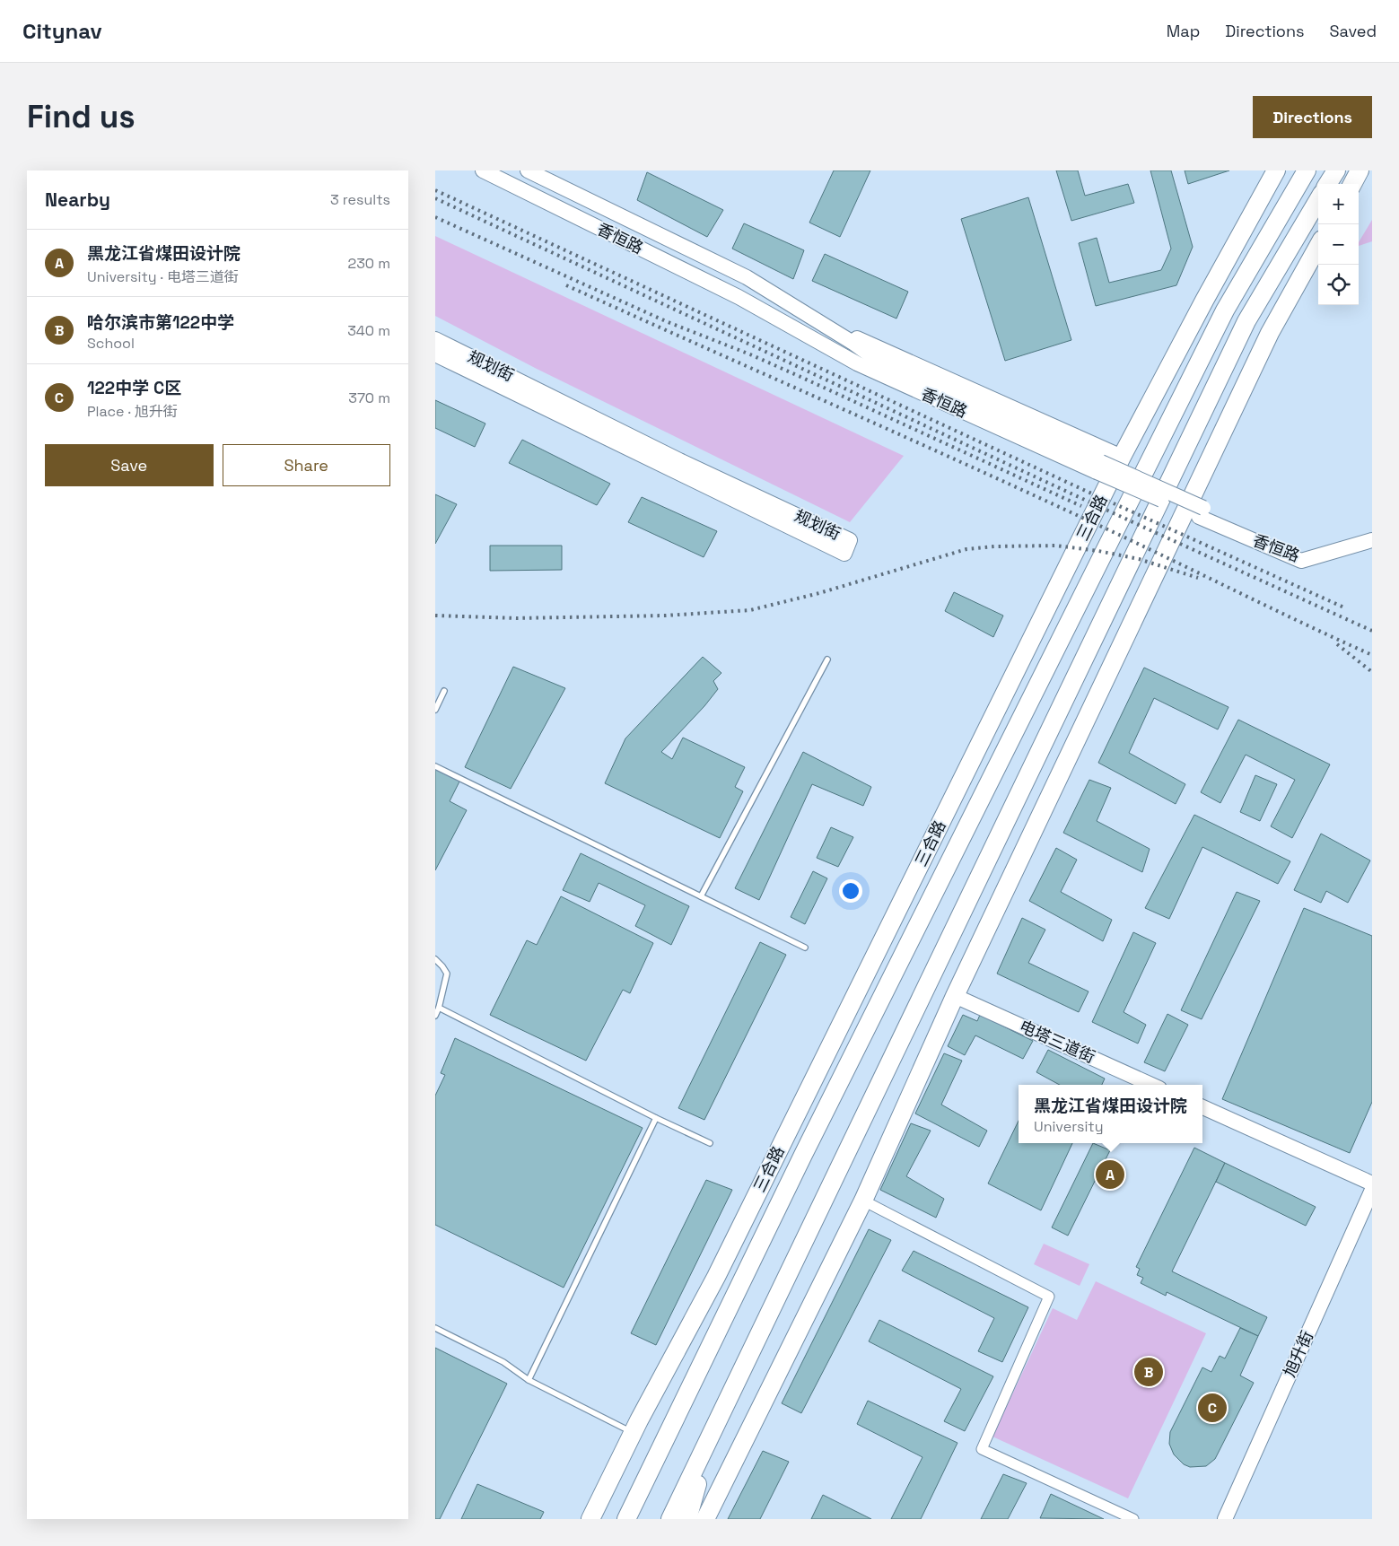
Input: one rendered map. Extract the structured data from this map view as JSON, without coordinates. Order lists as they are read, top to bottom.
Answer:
{
  "streets": {
    "highway": ["三合路"],
    "main road": [
      "香恒路",
      "规划街",
      "电塔三道街",
      "旭升街"
    ]
  },
  "page": {
    "header": "Citynav",
    "nav": ["Map", "Directions", "Saved"],
    "buttons": [
      "Directions",
      ["Save", "Share"]
    ],
    "title": "Find us",
    "heading": ["Nearby", "3 results"],
    "map_buttons": ["+", "−"],
    "list": [
      {
        "mark": "A",
        "name": "黑龙江省煤田设计院",
        "note": "University · 电塔三道街",
        "value": "230 m"
      },
      {
        "mark": "B",
        "name": "哈尔滨市第122中学",
        "note": "School",
        "value": "340 m"
      },
      {
        "mark": "C",
        "name": "122中学 C区",
        "note": "Place · 旭升街",
        "value": "370 m"
      }
    ],
    "popup": ["黑龙江省煤田设计院", "University"],
    "pins": ["A", "B", "C"]
  }
}
